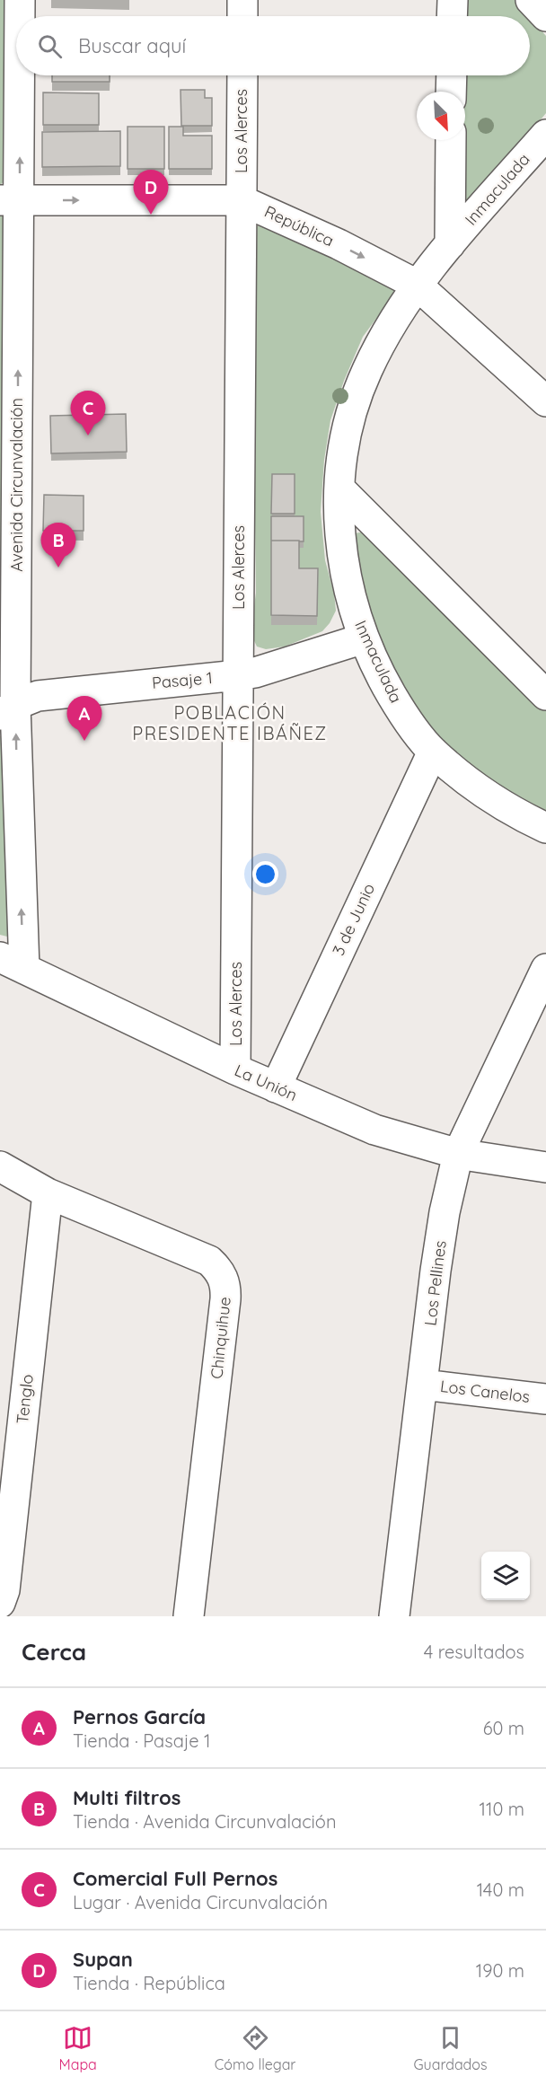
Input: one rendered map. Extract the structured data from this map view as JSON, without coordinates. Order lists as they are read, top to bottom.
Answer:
{
  "streets": {
    "street": [
      "Los Alerces",
      "Inmaculada",
      "República",
      "Avenida Circunvalación",
      "Pasaje 1",
      "3 de Junio",
      "La Unión",
      "Los Pellines",
      "Chinquihue",
      "Los Canelos",
      "Tenglo"
    ]
  },
  "crossings": [
    ["Los Alerces", "República"],
    ["Los Alerces", "Pasaje 1"],
    ["Los Alerces", "La Unión"],
    ["Inmaculada", "República"],
    ["Inmaculada", "Pasaje 1"],
    ["Inmaculada", "3 de Junio"],
    ["República", "Avenida Circunvalación"],
    ["Avenida Circunvalación", "Pasaje 1"],
    ["Avenida Circunvalación", "La Unión"],
    ["3 de Junio", "La Unión"],
    ["La Unión", "Los Pellines"],
    ["Los Pellines", "Los Canelos"],
    ["Chinquihue", "Tenglo"]
  ],
  "one_way": ["República", "Avenida Circunvalación"],
  "districts": ["POBLACIÓN PRESIDENTE IBÁÑEZ"],
  "north": "bottom right",
  "page": {
    "search": "Buscar aquí",
    "pins": [
      "D",
      "C",
      "B",
      "A"
    ],
    "heading": ["Cerca", "4 resultados"],
    "list": [
      {
        "mark": "A",
        "name": "Pernos García",
        "note": "Tienda · Pasaje 1",
        "value": "60 m"
      },
      {
        "mark": "B",
        "name": "Multi filtros",
        "note": "Tienda · Avenida Circunvalación",
        "value": "110 m"
      },
      {
        "mark": "C",
        "name": "Comercial Full Pernos",
        "note": "Lugar · Avenida Circunvalación",
        "value": "140 m"
      },
      {
        "mark": "D",
        "name": "Supan",
        "note": "Tienda · República",
        "value": "190 m"
      }
    ],
    "nav": ["Mapa", "Cómo llegar", "Guardados"]
  }
}
